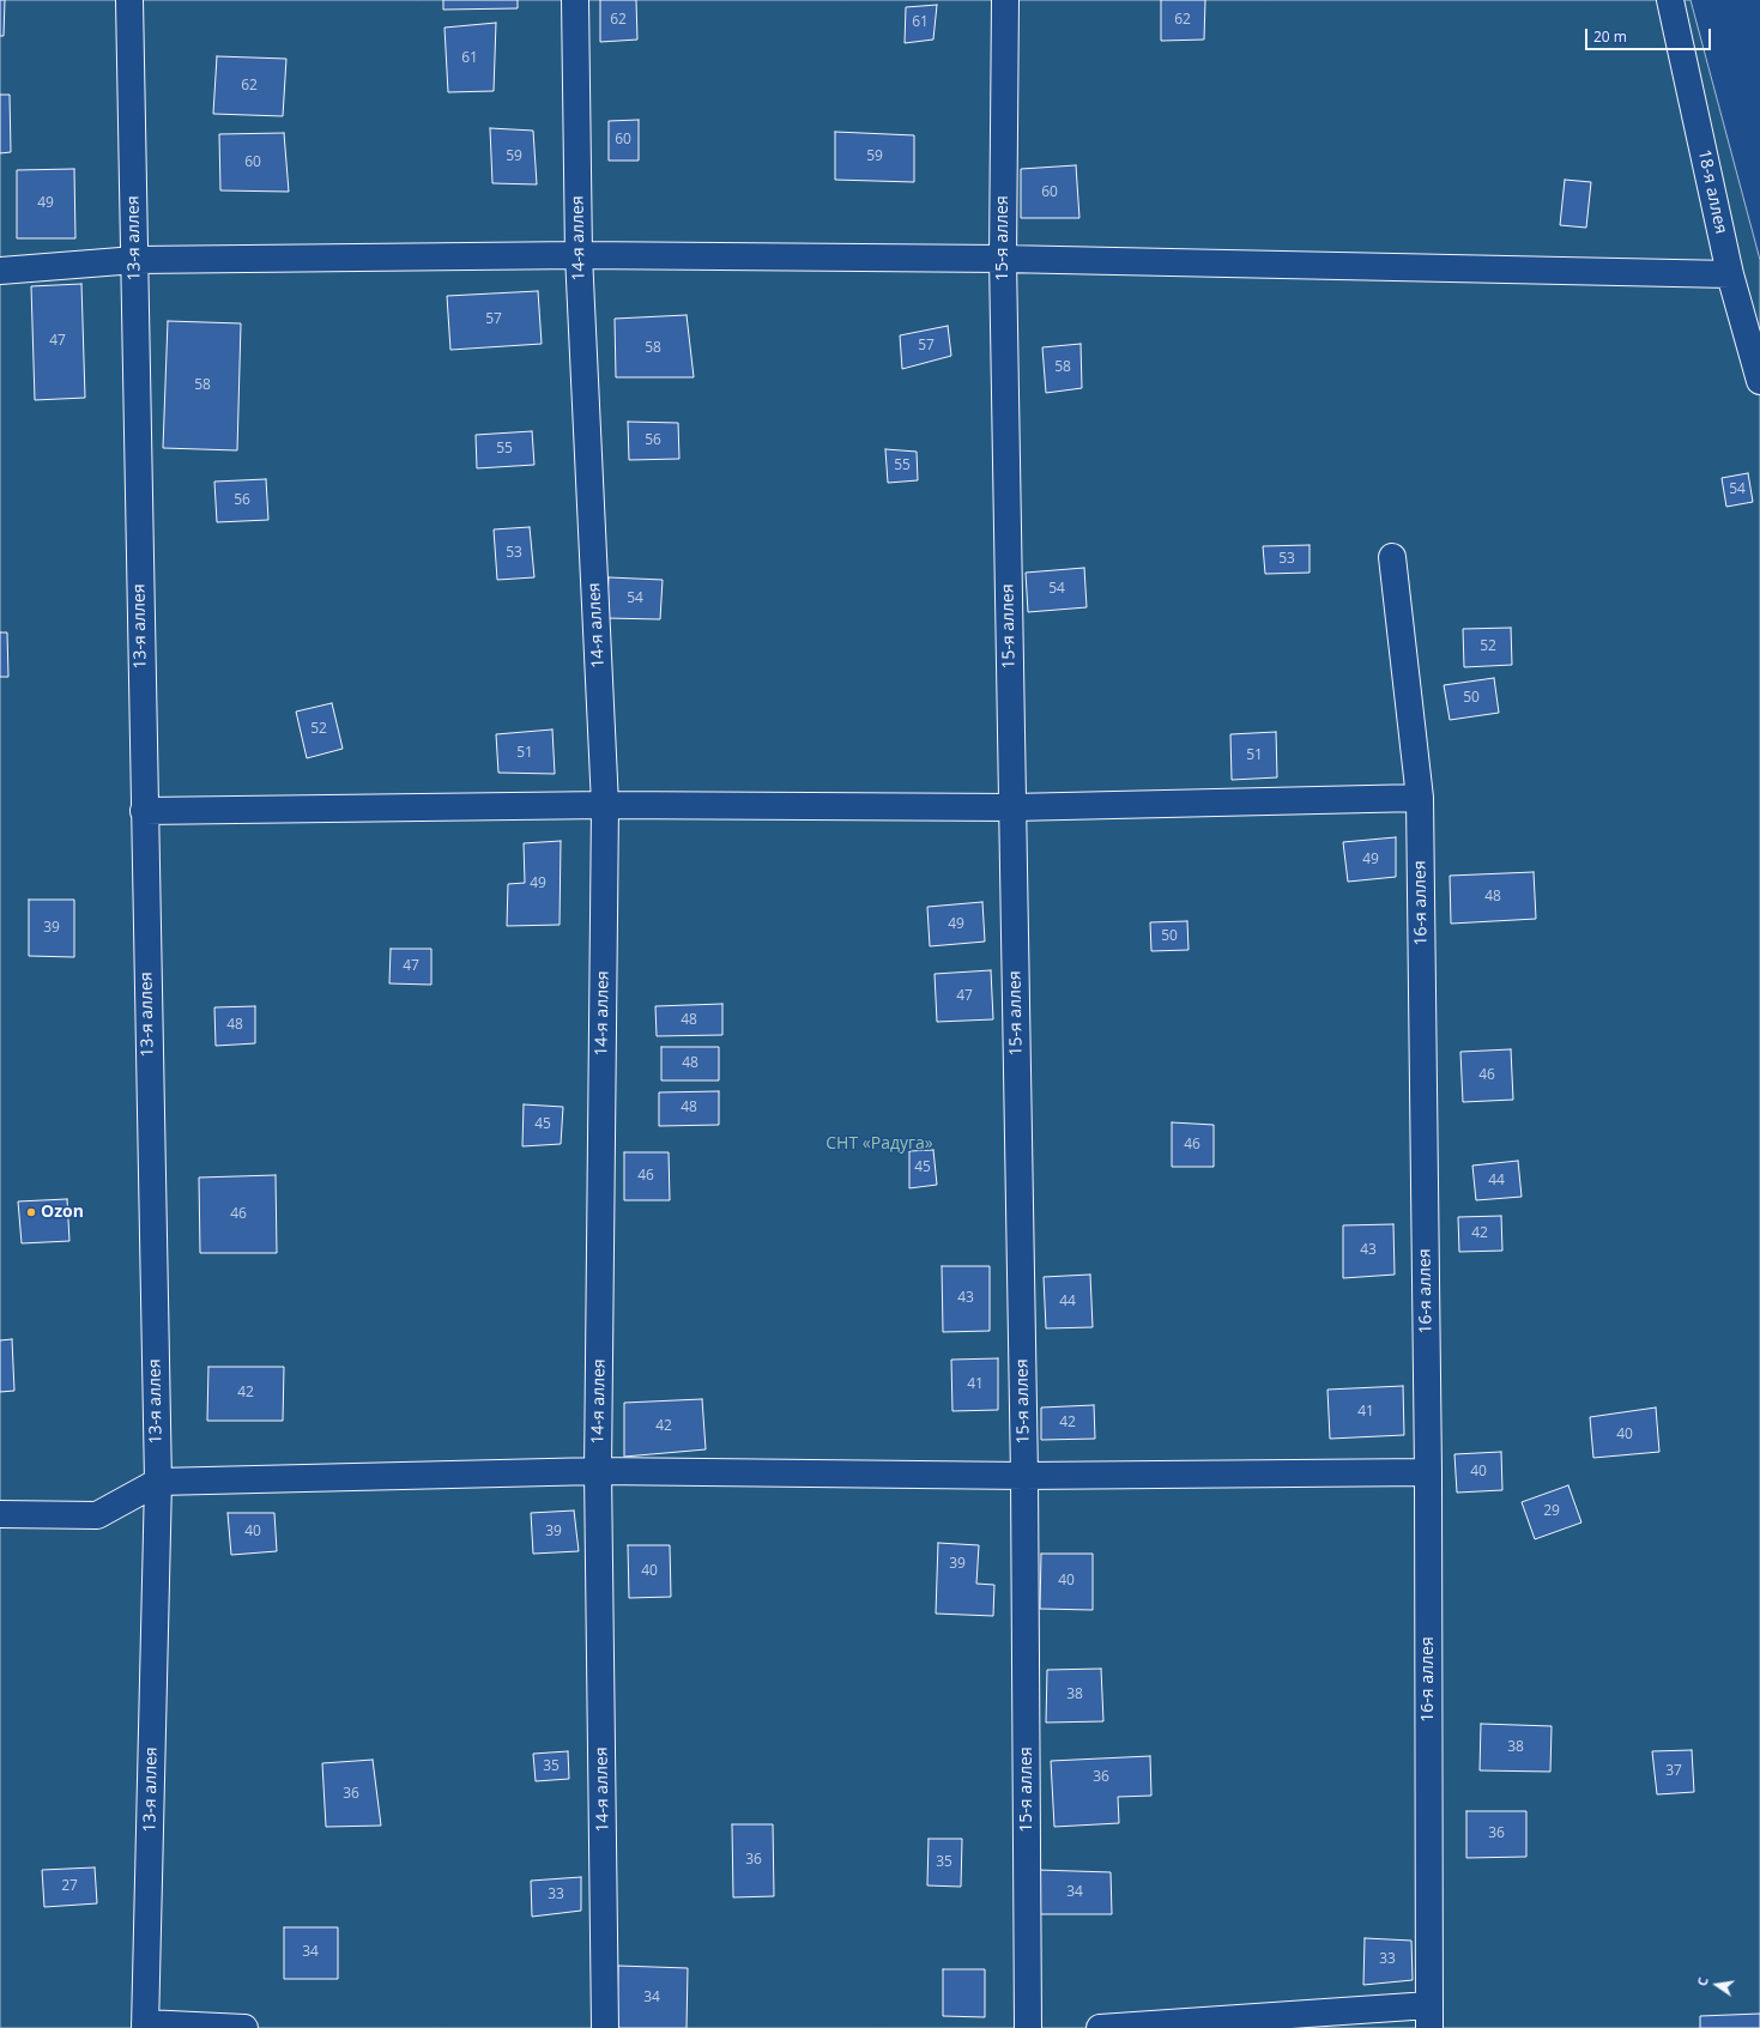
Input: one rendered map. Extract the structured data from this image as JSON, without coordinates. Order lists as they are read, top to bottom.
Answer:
{
  "streets": {
    "street": [
      "18-я аллея",
      "13-я аллея",
      "14-я аллея",
      "15-я аллея",
      "16-я аллея"
    ]
  },
  "parks": ["СНТ «Радуга»"],
  "places": ["Ozon"],
  "house_numbers": [
    "62",
    "62",
    "61",
    "61",
    "62",
    "60",
    "59",
    "59",
    "60",
    "60",
    "49",
    "57",
    "47",
    "57",
    "58",
    "58",
    "58",
    "56",
    "55",
    "55",
    "54",
    "56",
    "53",
    "53",
    "54",
    "54",
    "52",
    "50",
    "52",
    "51",
    "51",
    "49",
    "49",
    "48",
    "49",
    "39",
    "50",
    "47",
    "47",
    "48",
    "48",
    "48",
    "46",
    "48",
    "45",
    "46",
    "45",
    "46",
    "44",
    "46",
    "42",
    "43",
    "43",
    "44",
    "41",
    "42",
    "41",
    "42",
    "42",
    "40",
    "40",
    "29",
    "40",
    "39",
    "39",
    "40",
    "40",
    "38",
    "38",
    "35",
    "37",
    "36",
    "36",
    "36",
    "36",
    "35",
    "27",
    "34",
    "33",
    "34",
    "33",
    "34"
  ],
  "scale_bar": "20 m",
  "north": "left"
}
